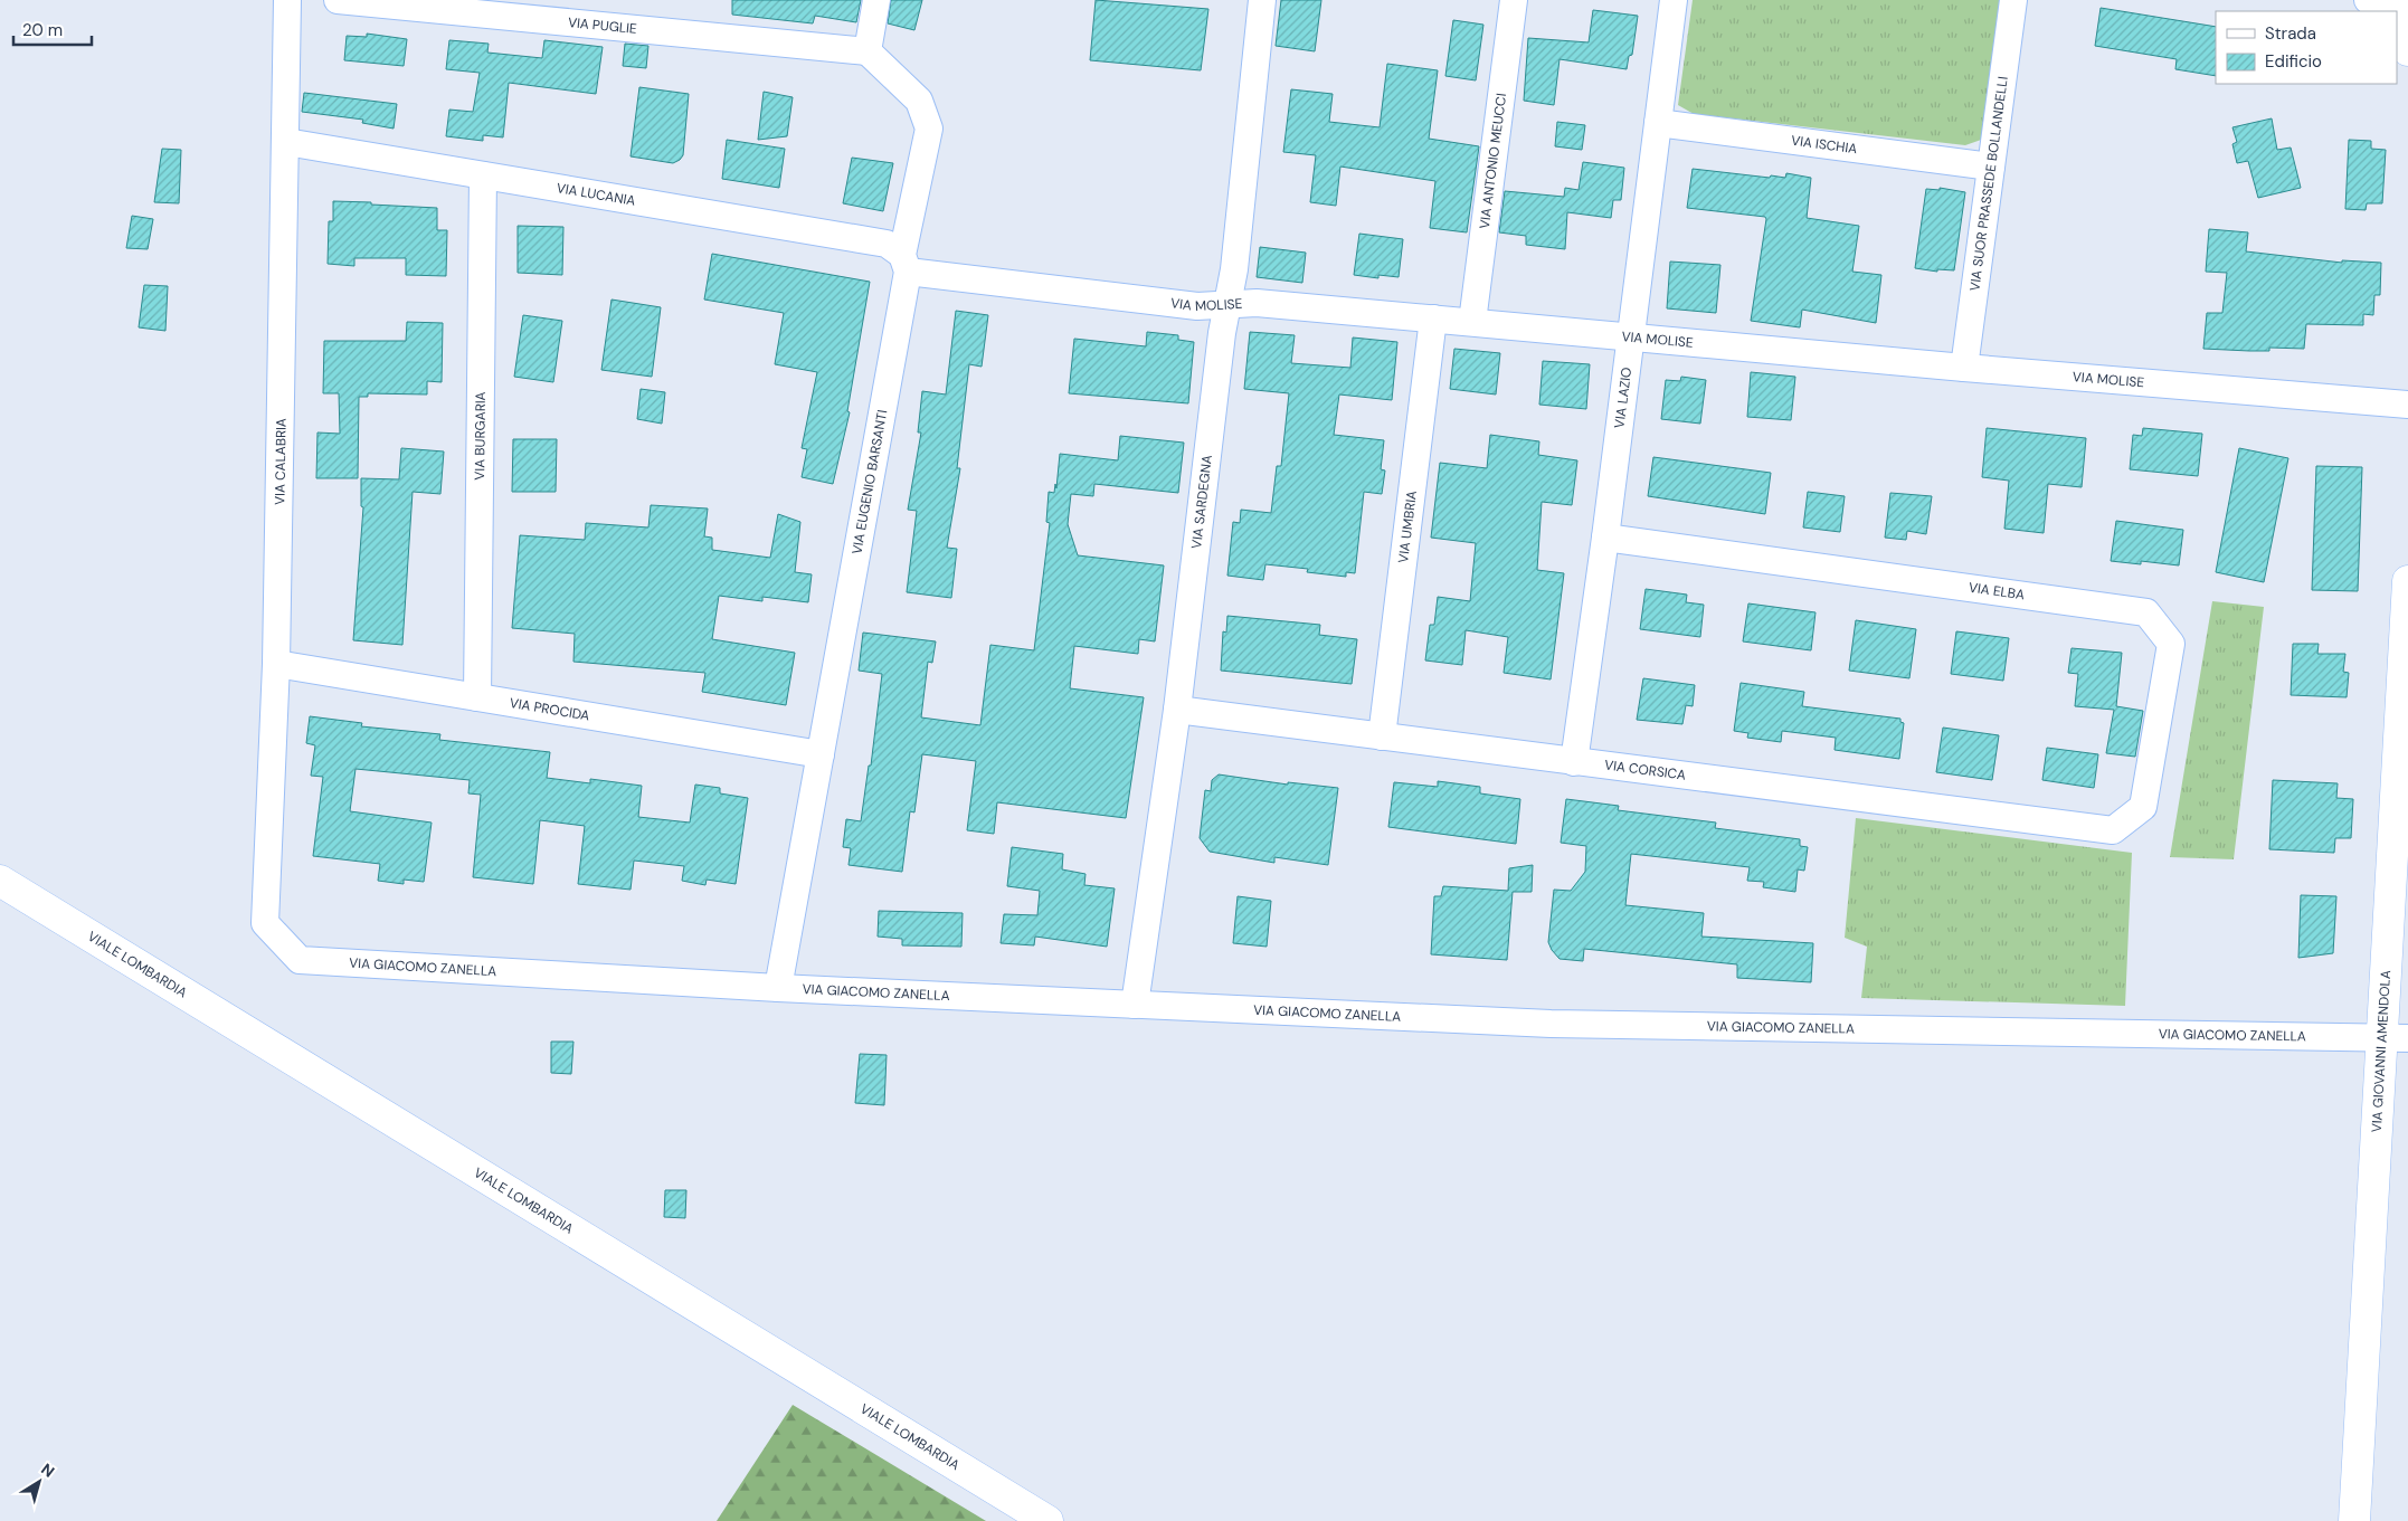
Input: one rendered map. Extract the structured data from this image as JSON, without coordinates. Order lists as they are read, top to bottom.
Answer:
{
  "streets": {
    "main road": ["VIALE LOMBARDIA", "VIA GIOVANNI AMENDOLA"],
    "street": [
      "VIA PUGLIE",
      "VIA ISCHIA",
      "VIA ANTONIO MEUCCI",
      "VIA SUOR PRASSEDE BOLLANDELLI",
      "VIA LUCANIA",
      "VIA MOLISE",
      "VIA LAZIO",
      "VIA BURGARIA",
      "VIA CALABRIA",
      "VIA EUGENIO BARSANTI",
      "VIA SARDEGNA",
      "VIA UMBRIA",
      "VIA ELBA",
      "VIA PROCIDA",
      "VIA CORSICA",
      "VIA GIACOMO ZANELLA"
    ]
  },
  "crossings": [
    ["VIA PUGLIE", "VIA EUGENIO BARSANTI"],
    ["VIA ISCHIA", "VIA SUOR PRASSEDE BOLLANDELLI"],
    ["VIA ISCHIA", "VIA LAZIO"],
    ["VIA ANTONIO MEUCCI", "VIA MOLISE"],
    ["VIA SUOR PRASSEDE BOLLANDELLI", "VIA MOLISE"],
    ["VIA LUCANIA", "VIA MOLISE"],
    ["VIA LUCANIA", "VIA BURGARIA"],
    ["VIA LUCANIA", "VIA CALABRIA"],
    ["VIA LUCANIA", "VIA EUGENIO BARSANTI"],
    ["VIA MOLISE", "VIA LAZIO"],
    ["VIA MOLISE", "VIA EUGENIO BARSANTI"],
    ["VIA MOLISE", "VIA SARDEGNA"],
    ["VIA MOLISE", "VIA UMBRIA"],
    ["VIA LAZIO", "VIA ELBA"],
    ["VIA LAZIO", "VIA CORSICA"],
    ["VIA BURGARIA", "VIA PROCIDA"],
    ["VIA CALABRIA", "VIA PROCIDA"],
    ["VIA CALABRIA", "VIA GIACOMO ZANELLA"],
    ["VIA EUGENIO BARSANTI", "VIA PROCIDA"],
    ["VIA EUGENIO BARSANTI", "VIA GIACOMO ZANELLA"],
    ["VIA SARDEGNA", "VIA CORSICA"],
    ["VIA SARDEGNA", "VIA GIACOMO ZANELLA"],
    ["VIA UMBRIA", "VIA CORSICA"],
    ["VIA ELBA", "VIA CORSICA"],
    ["VIA GIACOMO ZANELLA", "VIA GIOVANNI AMENDOLA"]
  ],
  "legend": ["Strada", "Edificio"],
  "scale_bar": "20 m",
  "north": "top right"
}
